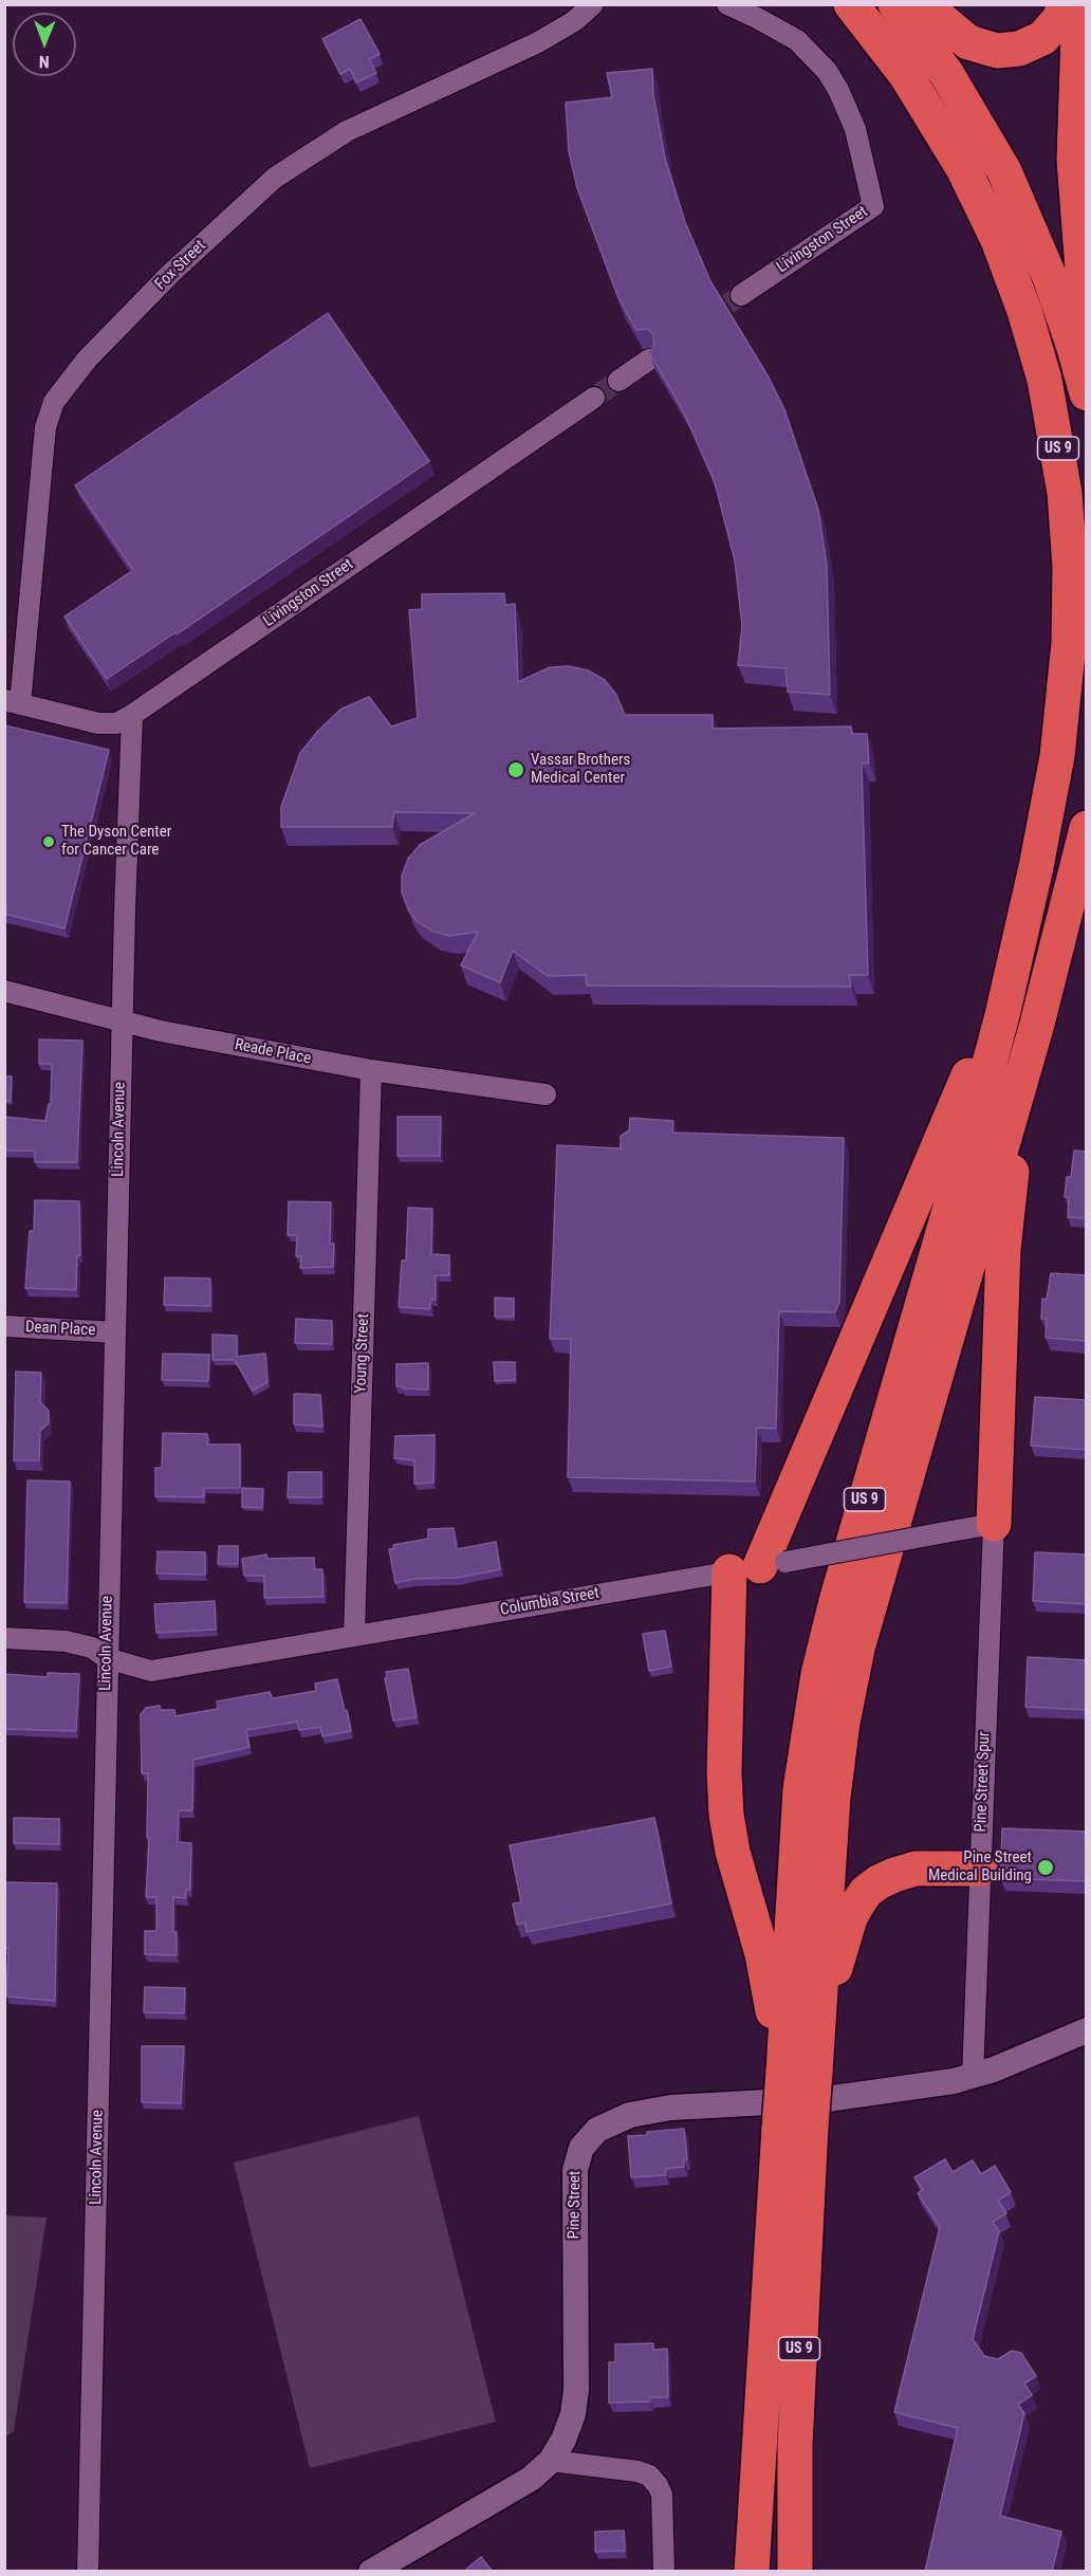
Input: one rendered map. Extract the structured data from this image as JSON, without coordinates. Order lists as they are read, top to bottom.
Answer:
{
  "streets": {
    "highway": ["US 9"],
    "street": [
      "Livingston Street",
      "Fox Street",
      "Reade Place",
      "Lincoln Avenue",
      "Dean Place",
      "Young Street",
      "Columbia Street",
      "Pine Street Spur",
      "Pine Street"
    ]
  },
  "crossings": [
    ["Livingston Street", "Fox Street"],
    ["Livingston Street", "Lincoln Avenue"],
    ["Reade Place", "Lincoln Avenue"],
    ["Reade Place", "Young Street"],
    ["Lincoln Avenue", "Dean Place"],
    ["Lincoln Avenue", "Columbia Street"],
    ["Young Street", "Columbia Street"],
    ["Columbia Street", "Pine Street Spur"],
    ["Pine Street Spur", "Pine Street"]
  ],
  "places": ["Vassar Brothers Medical Center", "The Dyson Center for Cancer Care", "Pine Street Medical Building"],
  "north": "bottom"
}
